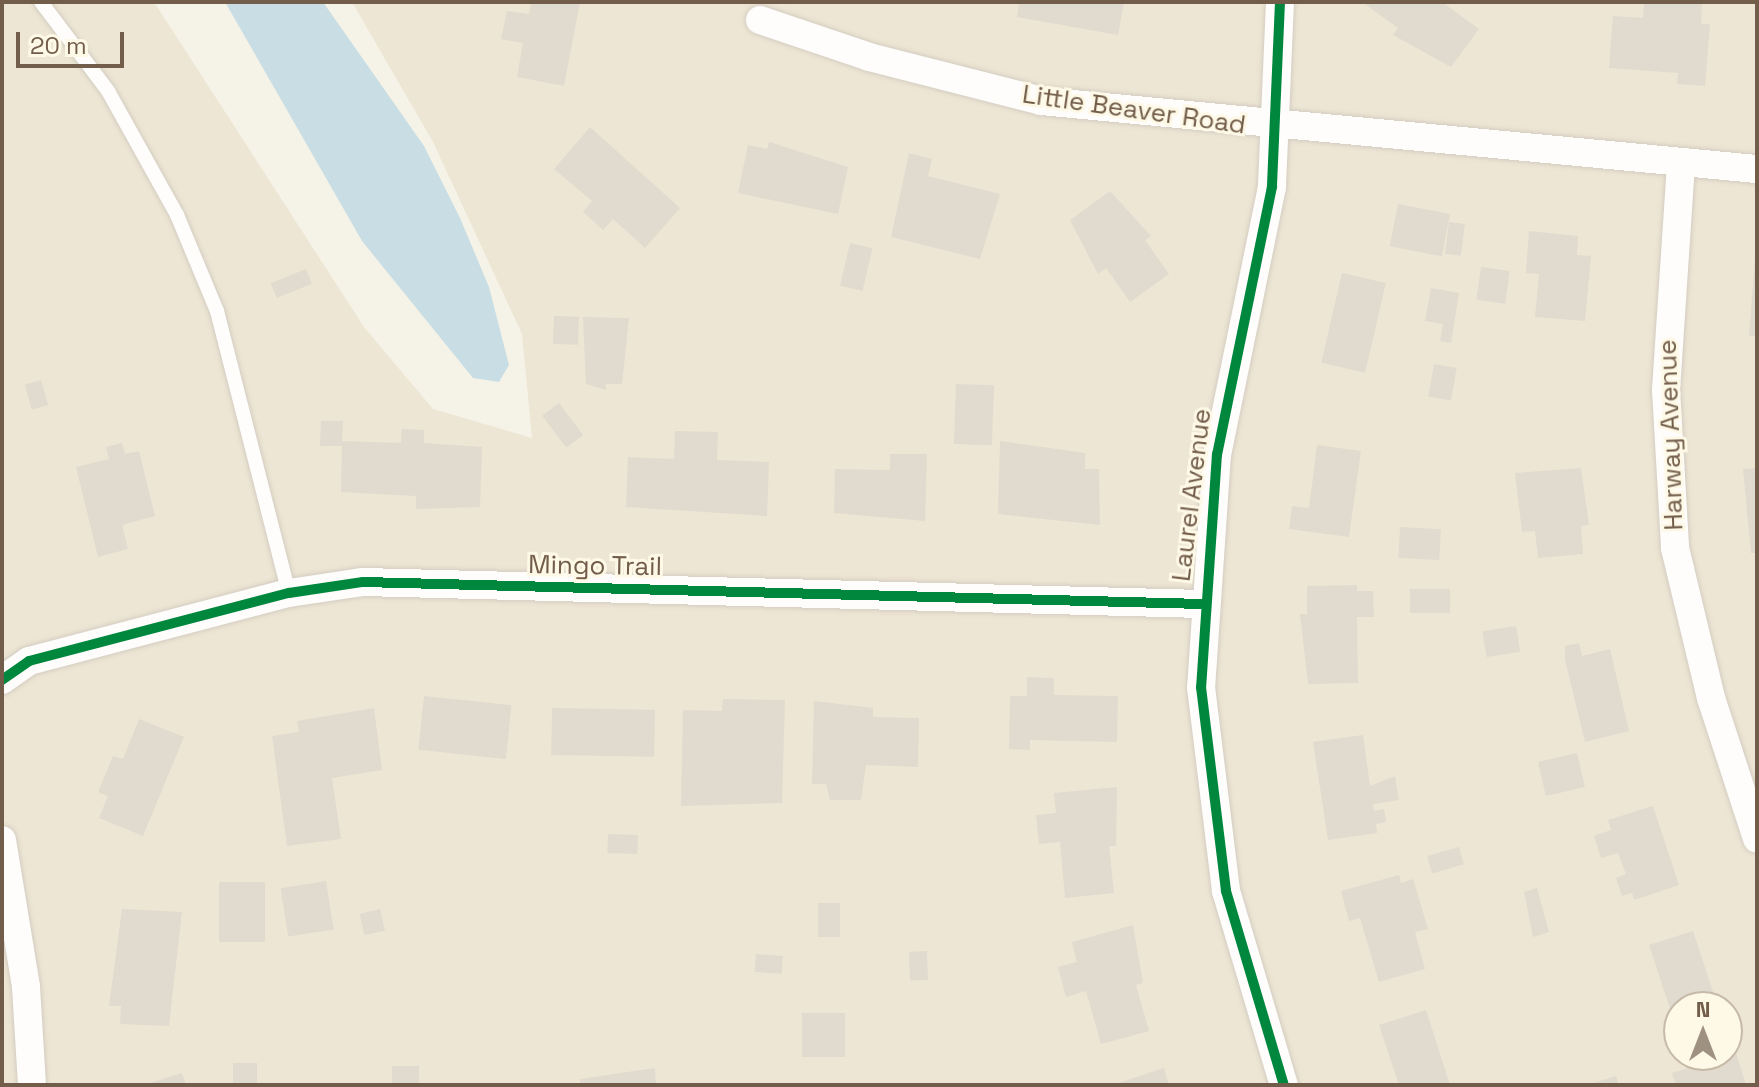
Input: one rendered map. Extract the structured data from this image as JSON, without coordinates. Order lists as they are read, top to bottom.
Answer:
{
  "streets": {
    "street": [
      "Little Beaver Road",
      "Harway Avenue",
      "Laurel Avenue",
      "Mingo Trail"
    ]
  },
  "crossings": [
    ["Little Beaver Road", "Harway Avenue"],
    ["Little Beaver Road", "Laurel Avenue"],
    ["Laurel Avenue", "Mingo Trail"]
  ],
  "scale_bar": "20 m",
  "north": "top"
}
